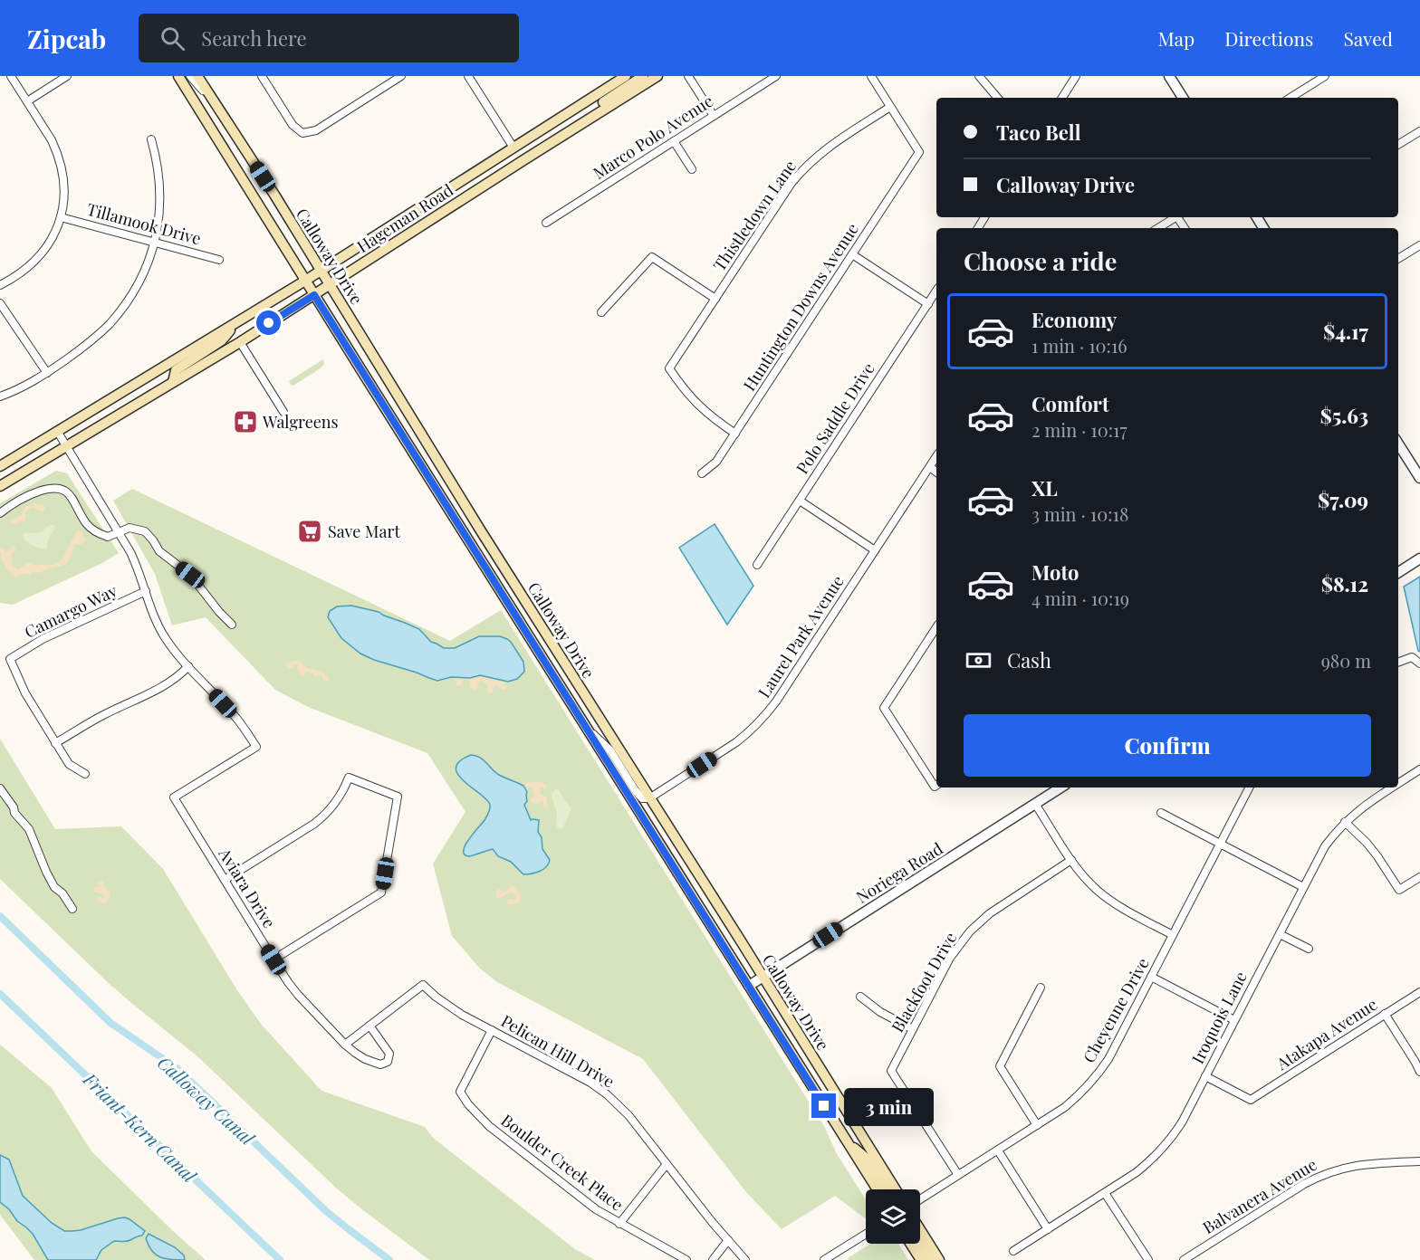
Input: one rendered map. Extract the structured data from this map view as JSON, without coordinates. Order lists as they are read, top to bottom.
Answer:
{
  "streets": {
    "main road": ["Hageman Road", "Calloway Drive"],
    "street": [
      "Marco Polo Avenue",
      "Thistledown Lane",
      "Tillamook Drive",
      "Huntington Downs Avenue",
      "Polo Saddle Drive",
      "Camargo Way",
      "Laurel Park Avenue",
      "Noriega Road",
      "Aviara Drive",
      "Blackfoot Drive",
      "Cheyenne Drive",
      "Iroquois Lane",
      "Atakapa Avenue",
      "Pelican Hill Drive",
      "Boulder Creek Place",
      "Balvanera Avenue"
    ]
  },
  "crossings": [
    ["Thistledown Lane", "Huntington Downs Avenue"],
    ["Hageman Road", "Calloway Drive"],
    ["Calloway Drive", "Laurel Park Avenue"],
    ["Calloway Drive", "Noriega Road"],
    ["Aviara Drive", "Pelican Hill Drive"],
    ["Blackfoot Drive", "Cheyenne Drive"],
    ["Iroquois Lane", "Atakapa Avenue"],
    ["Pelican Hill Drive", "Boulder Creek Place"]
  ],
  "water": ["Calloway Canal", "Friant-Kern Canal"],
  "places": {
    "pharmacy": ["Walgreens"],
    "supermarket": ["Save Mart"]
  },
  "page": {
    "header": "Zipcab",
    "search": "Search here",
    "nav": ["Map", "Directions", "Saved"],
    "banner": ["Taco Bell", "Calloway Drive"],
    "heading": "Choose a ride",
    "list": [
      {
        "name": "Economy",
        "note": "1 min · 10:16",
        "value": "$4.17"
      },
      {
        "name": "Comfort",
        "note": "2 min · 10:17",
        "value": "$5.63"
      },
      {
        "name": "XL",
        "note": "3 min · 10:18",
        "value": "$7.09"
      },
      {
        "name": "Moto",
        "note": "4 min · 10:19",
        "value": "$8.12"
      }
    ],
    "pay": ["Cash", "980 m"],
    "buttons": "Confirm",
    "bubble": "3 min"
  }
}
